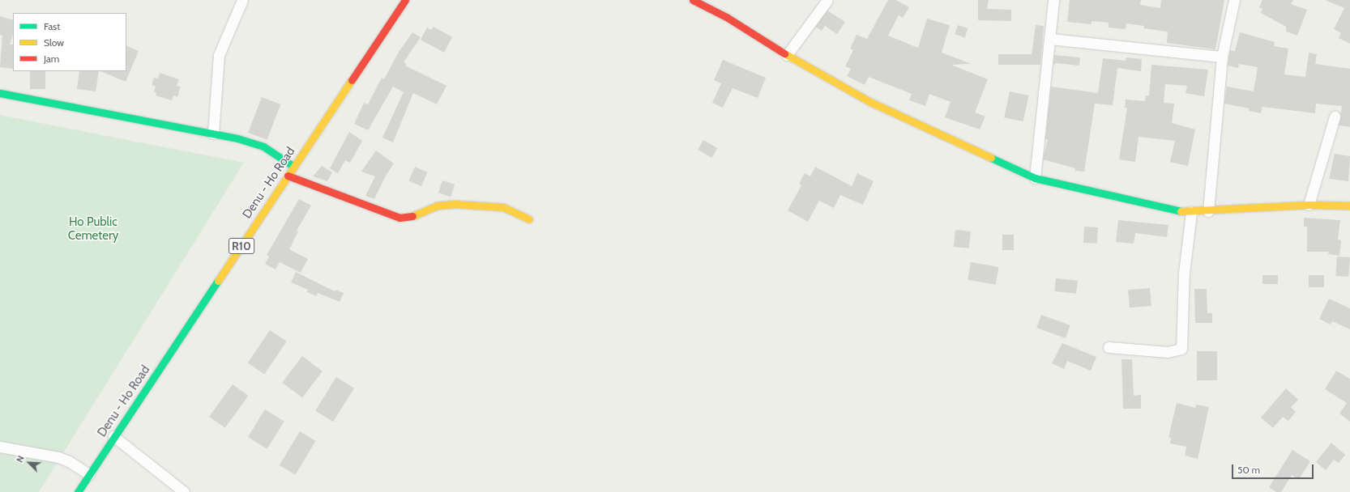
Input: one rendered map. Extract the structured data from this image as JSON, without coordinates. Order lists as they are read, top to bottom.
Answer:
{
  "streets": {
    "street": ["Denu - Ho Road", "R10"]
  },
  "parks": ["Ho Public Cemetery"],
  "legend": ["Fast", "Slow", "Jam"],
  "scale_bar": "50 m",
  "north": "top left"
}
